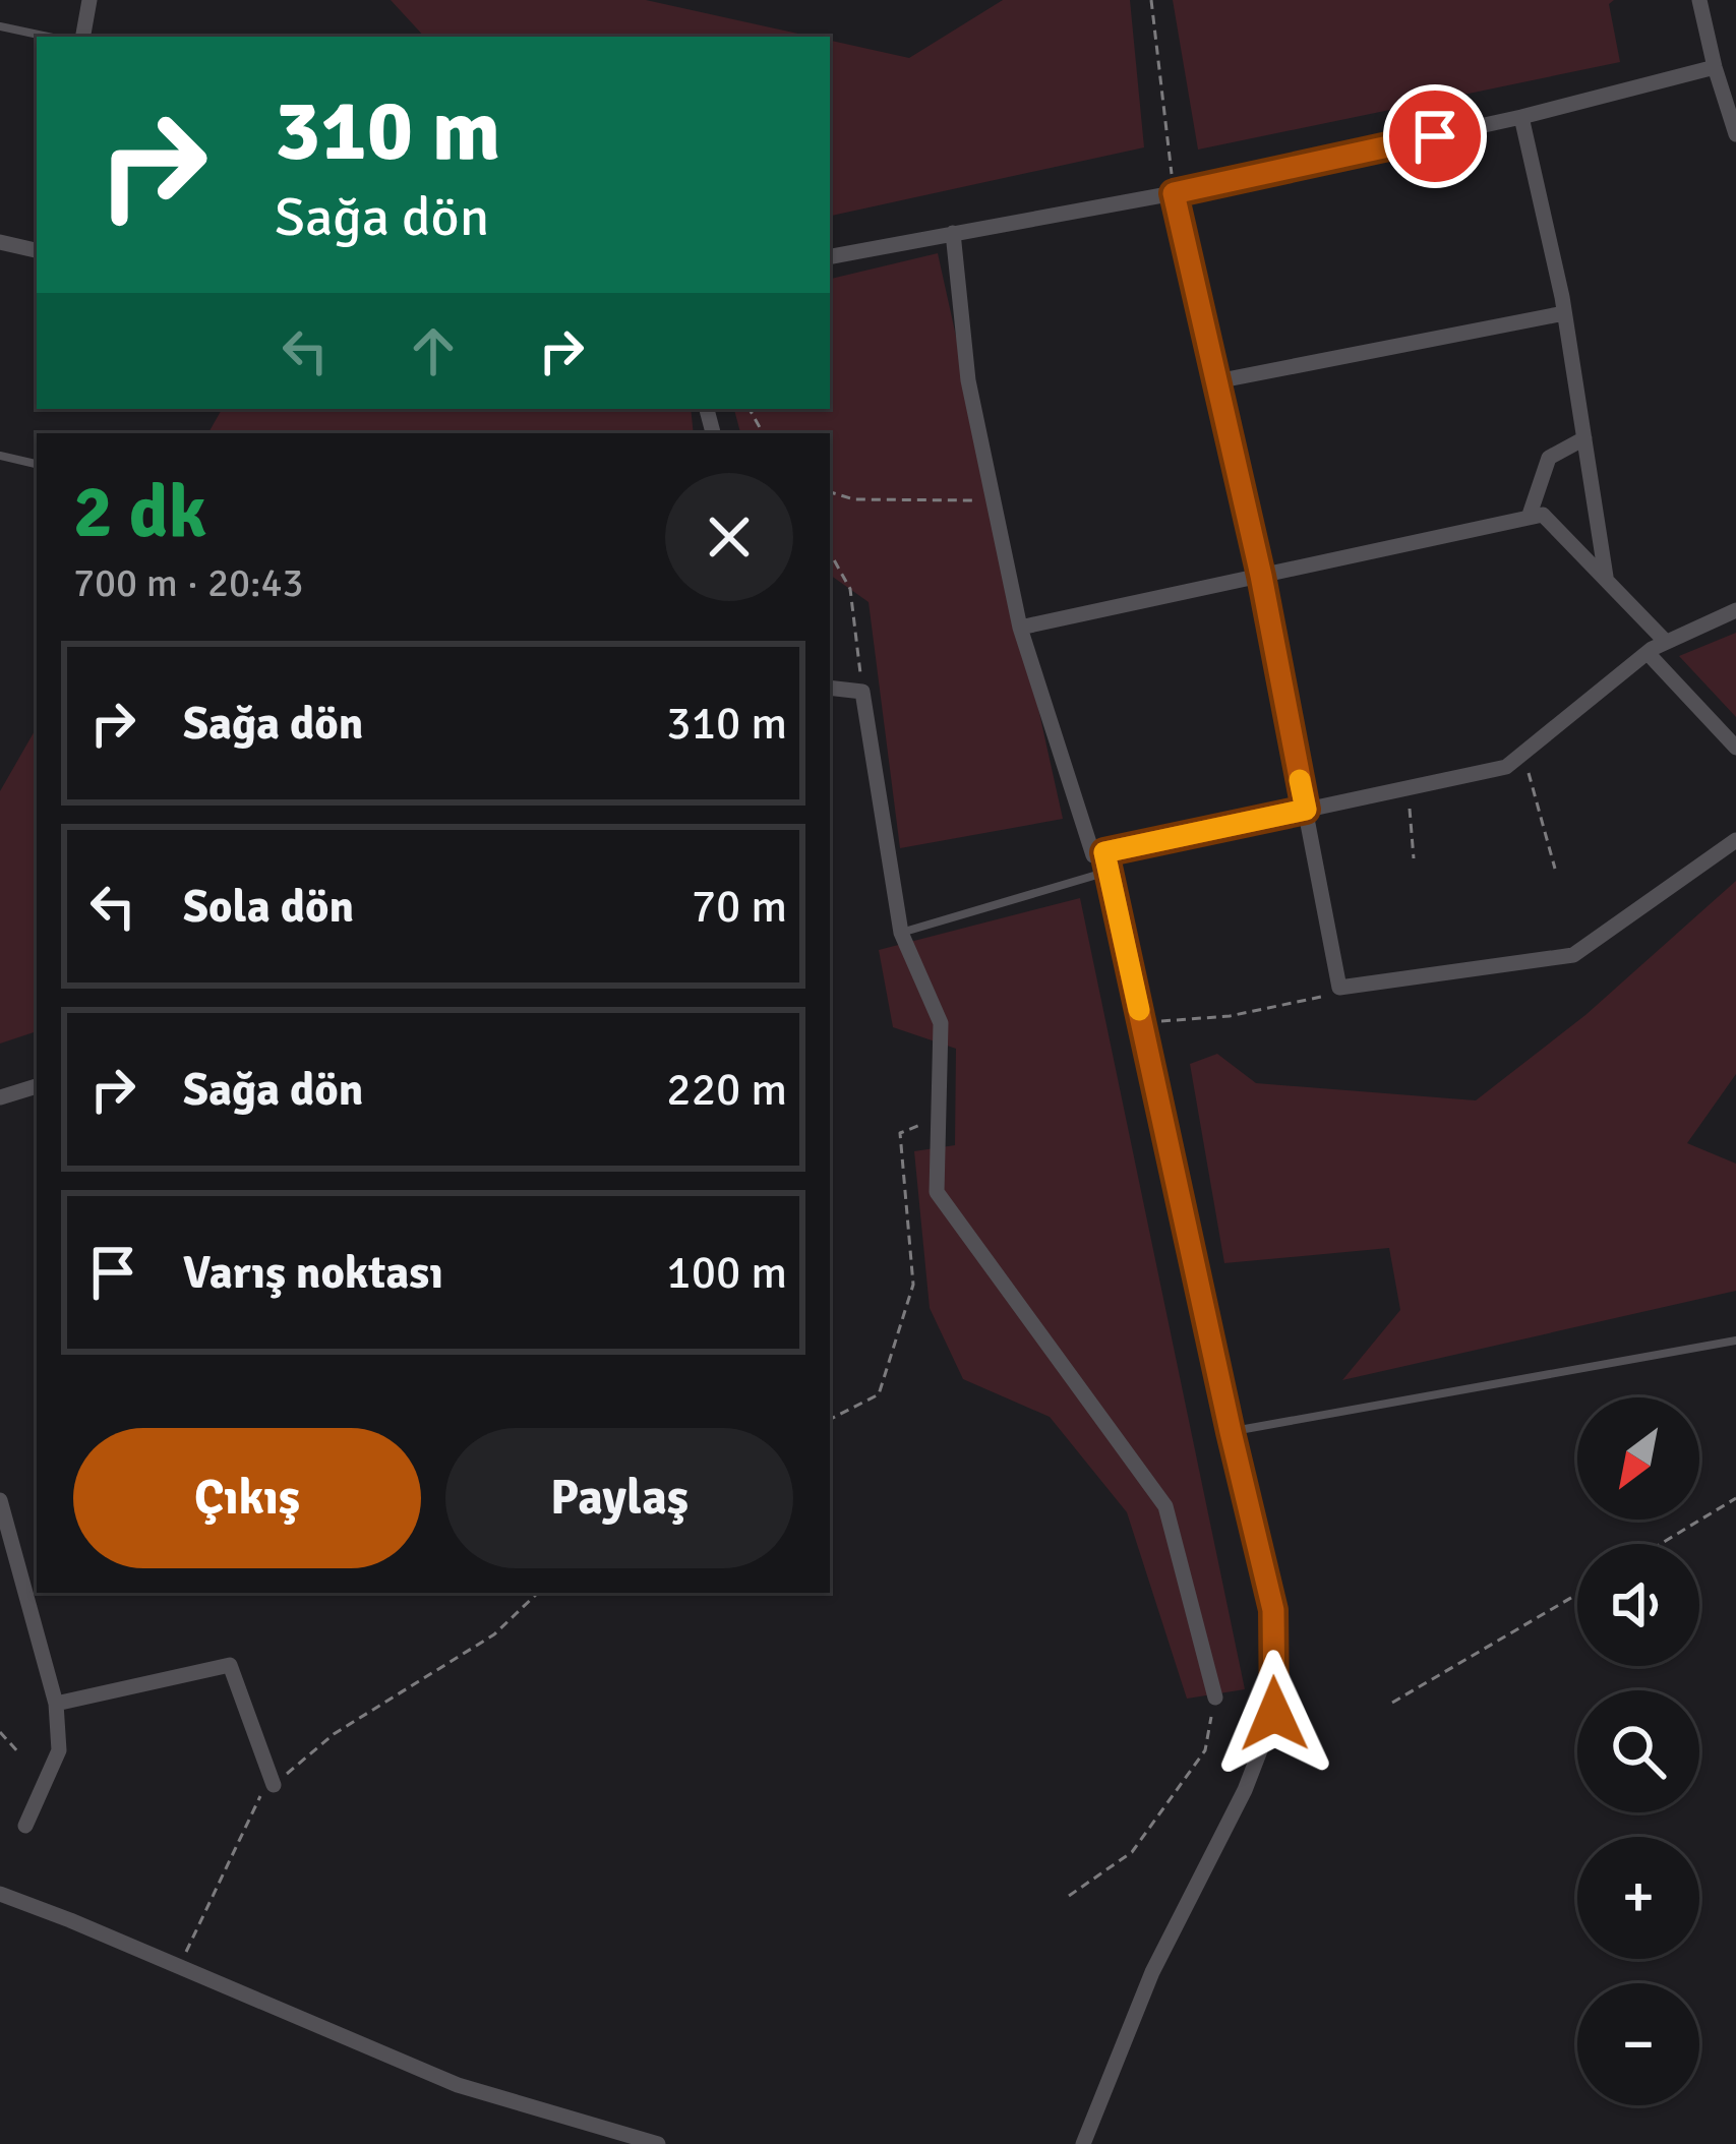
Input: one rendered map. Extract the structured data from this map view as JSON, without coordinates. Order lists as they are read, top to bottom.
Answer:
{
  "north": "bottom left",
  "page": {
    "turn": ["310 m", "Sağa dön"],
    "heading": ["2 dk", "700 m · 20:43"],
    "list": [
      {
        "name": "Sağa dön",
        "value": "310 m"
      },
      {
        "name": "Sola dön",
        "value": "70 m"
      },
      {
        "name": "Sağa dön",
        "value": "220 m"
      },
      {
        "name": "Varış noktası",
        "value": "100 m"
      }
    ],
    "map_buttons": ["+", "−"],
    "buttons": ["Çıkış", "Paylaş"]
  }
}
